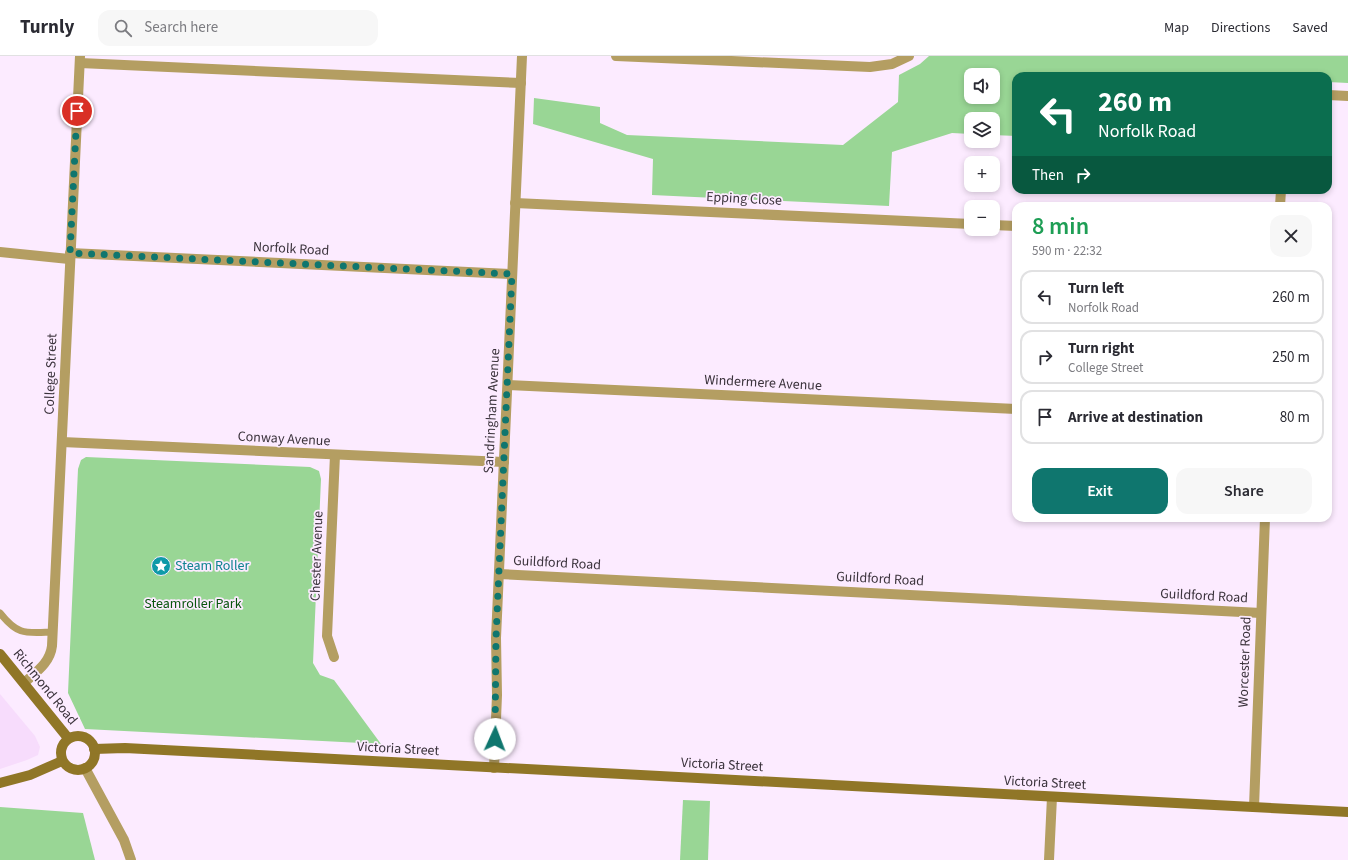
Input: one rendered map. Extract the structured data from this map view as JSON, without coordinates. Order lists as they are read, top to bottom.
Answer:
{
  "streets": {
    "street": [
      "Epping Close",
      "Norfolk Road",
      "College Street",
      "Windermere Avenue",
      "Sandringham Avenue",
      "Conway Avenue",
      "Chester Avenue",
      "Guildford Road",
      "Worcester Road",
      "Richmond Road",
      "Victoria Street"
    ]
  },
  "crossings": [
    ["Epping Close", "Sandringham Avenue"],
    ["Norfolk Road", "College Street"],
    ["Norfolk Road", "Sandringham Avenue"],
    ["College Street", "Conway Avenue"],
    ["College Street", "Richmond Road"],
    ["Windermere Avenue", "Sandringham Avenue"],
    ["Sandringham Avenue", "Conway Avenue"],
    ["Sandringham Avenue", "Guildford Road"],
    ["Sandringham Avenue", "Victoria Street"],
    ["Conway Avenue", "Chester Avenue"],
    ["Guildford Road", "Worcester Road"],
    ["Worcester Road", "Victoria Street"],
    ["Richmond Road", "Victoria Street"]
  ],
  "parks": ["Steamroller Park"],
  "places": {
    "place": ["Steam Roller"]
  },
  "page": {
    "header": "Turnly",
    "search": "Search here",
    "nav": ["Map", "Directions", "Saved"],
    "map_buttons": ["+", "−"],
    "turn": ["260 m", "Norfolk Road"],
    "then": "Then",
    "heading": ["8 min", "590 m · 22:32"],
    "list": [
      {
        "name": "Turn left",
        "note": "Norfolk Road",
        "value": "260 m"
      },
      {
        "name": "Turn right",
        "note": "College Street",
        "value": "250 m"
      },
      {
        "name": "Arrive at destination",
        "value": "80 m"
      }
    ],
    "buttons": ["Exit", "Share"]
  }
}
